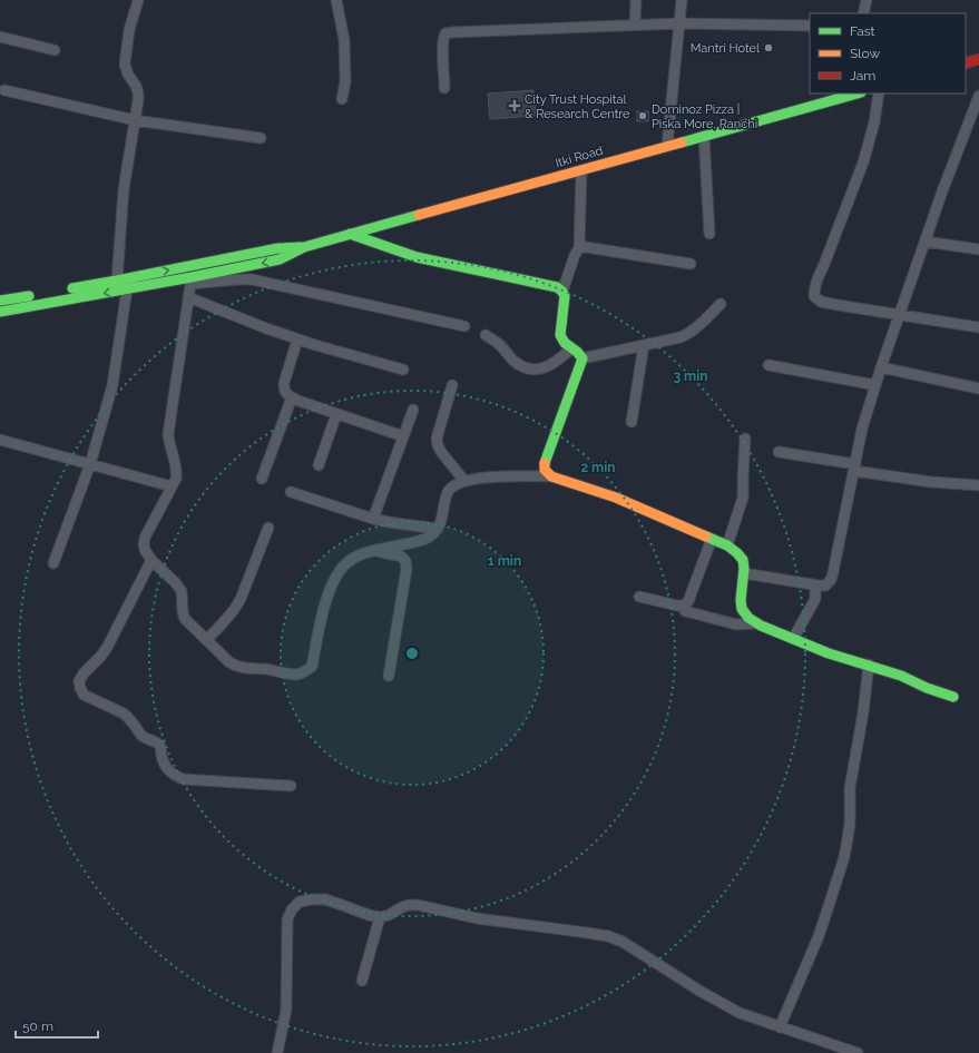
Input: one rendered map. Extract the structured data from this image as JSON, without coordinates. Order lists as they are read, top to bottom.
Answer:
{
  "streets": {
    "street": ["Itki Road"]
  },
  "places": {
    "other": ["Mantri Hotel", "Dominoz Pizza | Piska More, Ranchi"],
    "health": ["City Trust Hospital & Research Centre"]
  },
  "legend": ["Fast", "Slow", "Jam"],
  "scale_bar": "50 m",
  "rings": ["3 min", "2 min", "1 min"]
}
